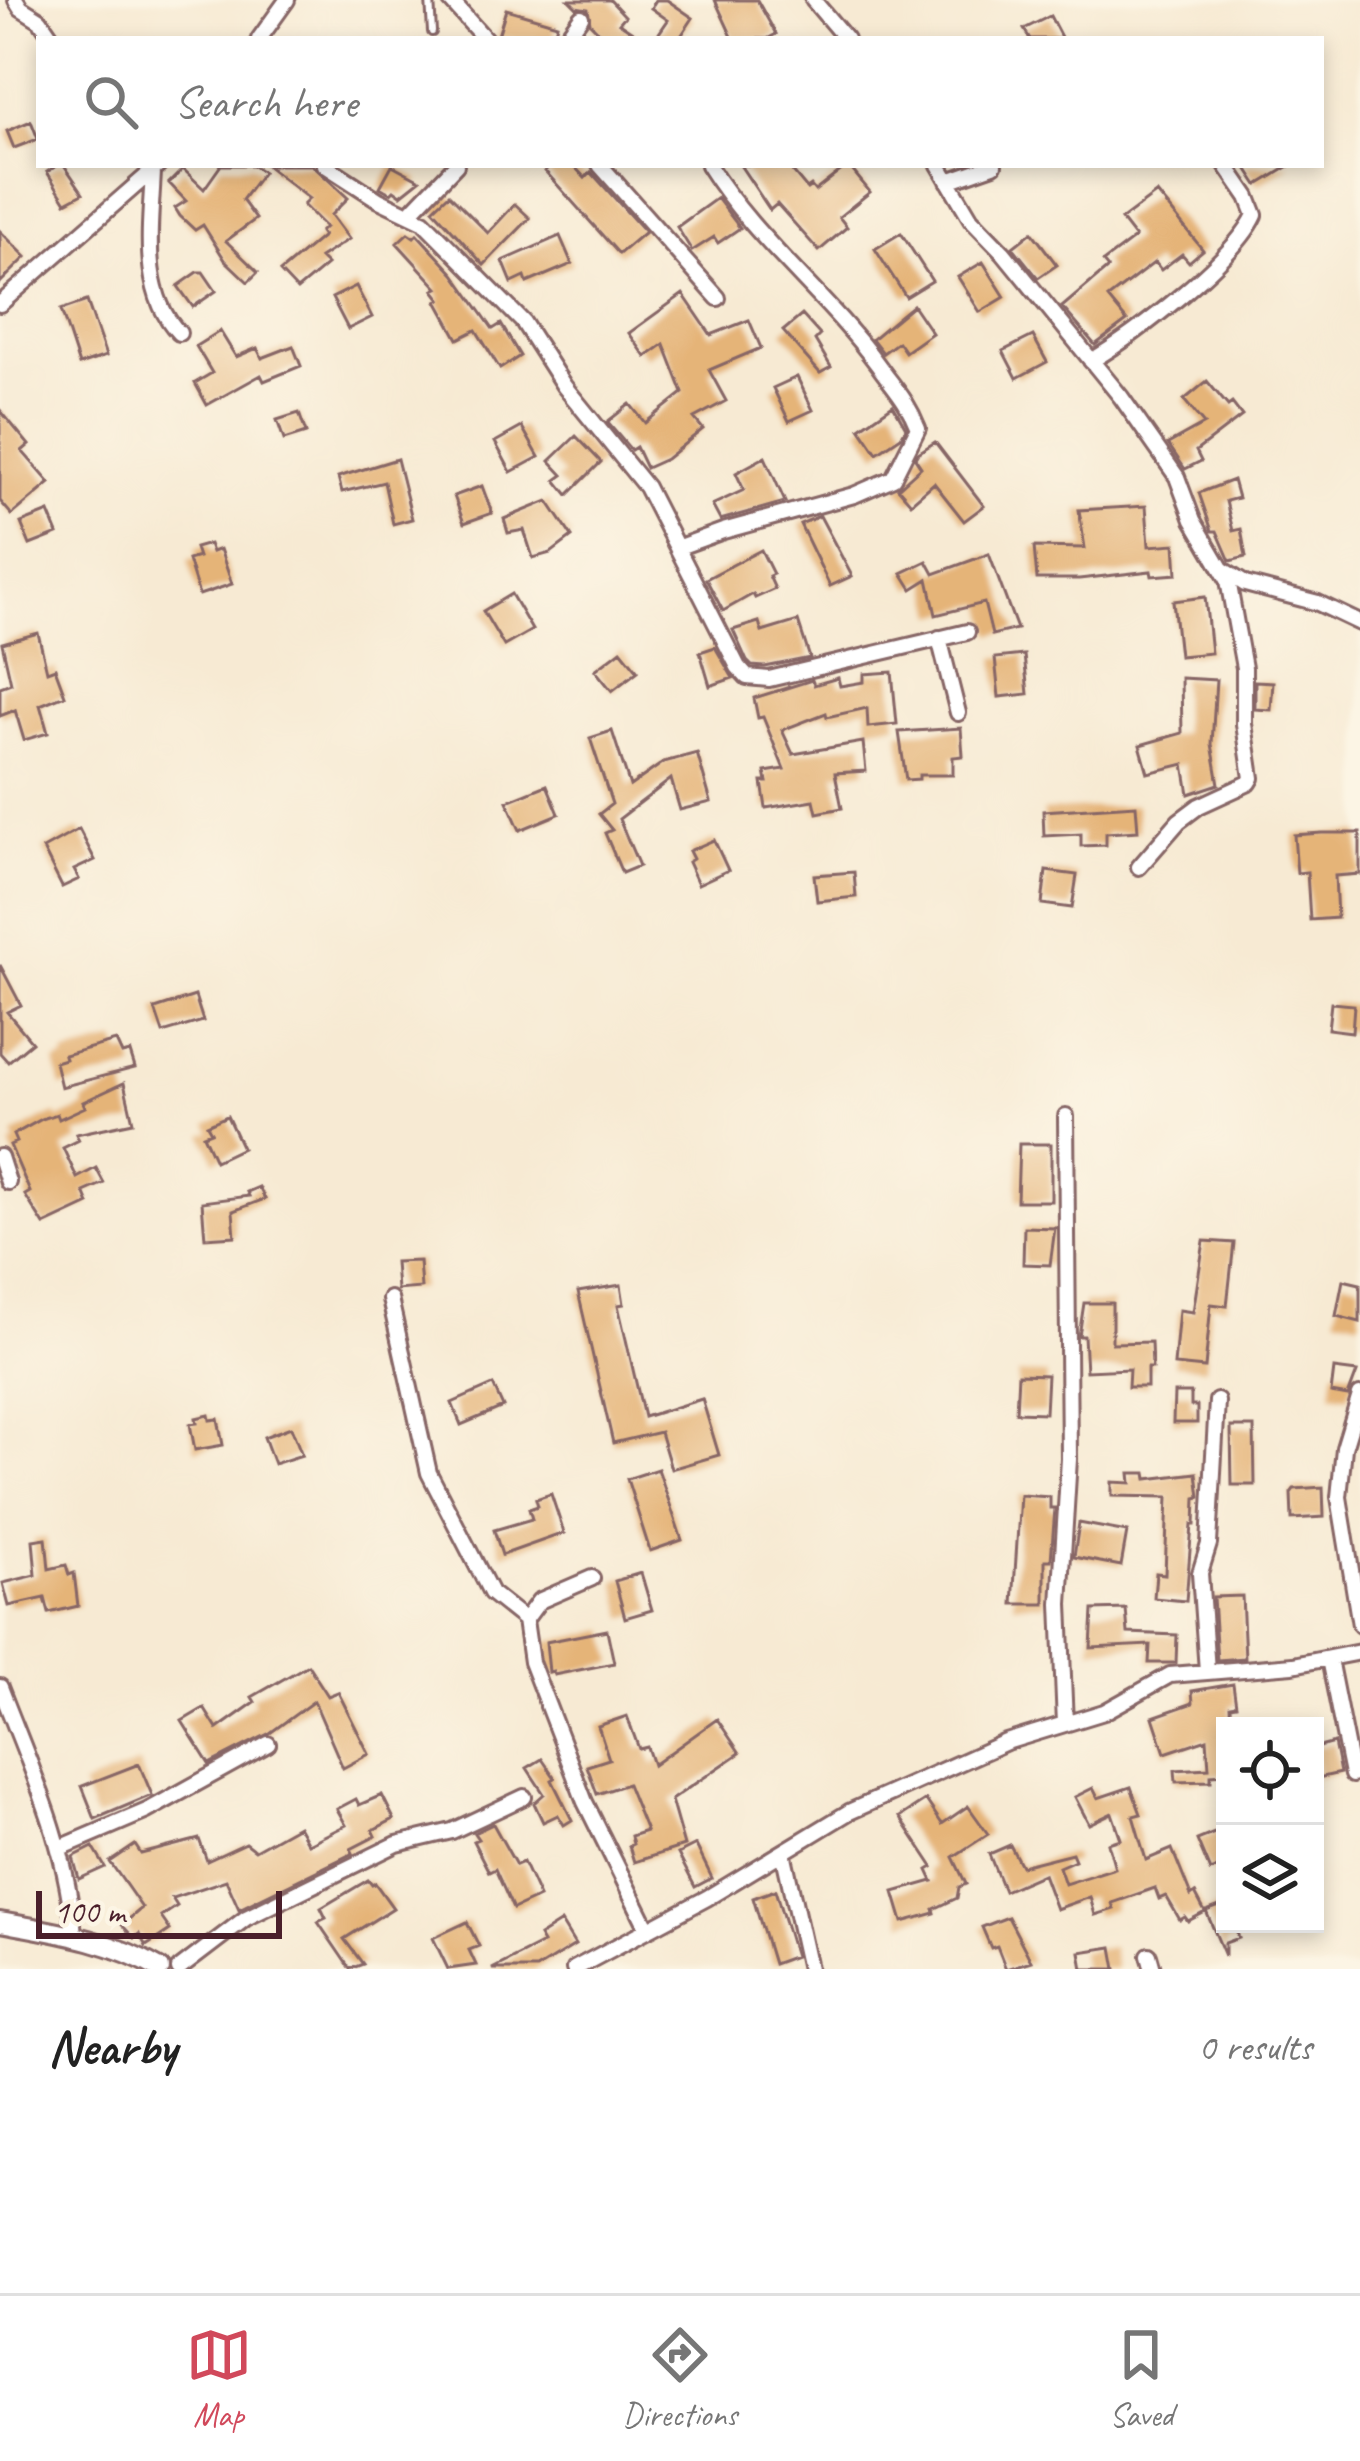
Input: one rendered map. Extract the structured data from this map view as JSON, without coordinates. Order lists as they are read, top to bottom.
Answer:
{
  "scale_bar": "100 m",
  "page": {
    "search": "Search here",
    "scale": "100 m",
    "heading": ["Nearby", "0 results"],
    "nav": ["Map", "Directions", "Saved"]
  }
}
